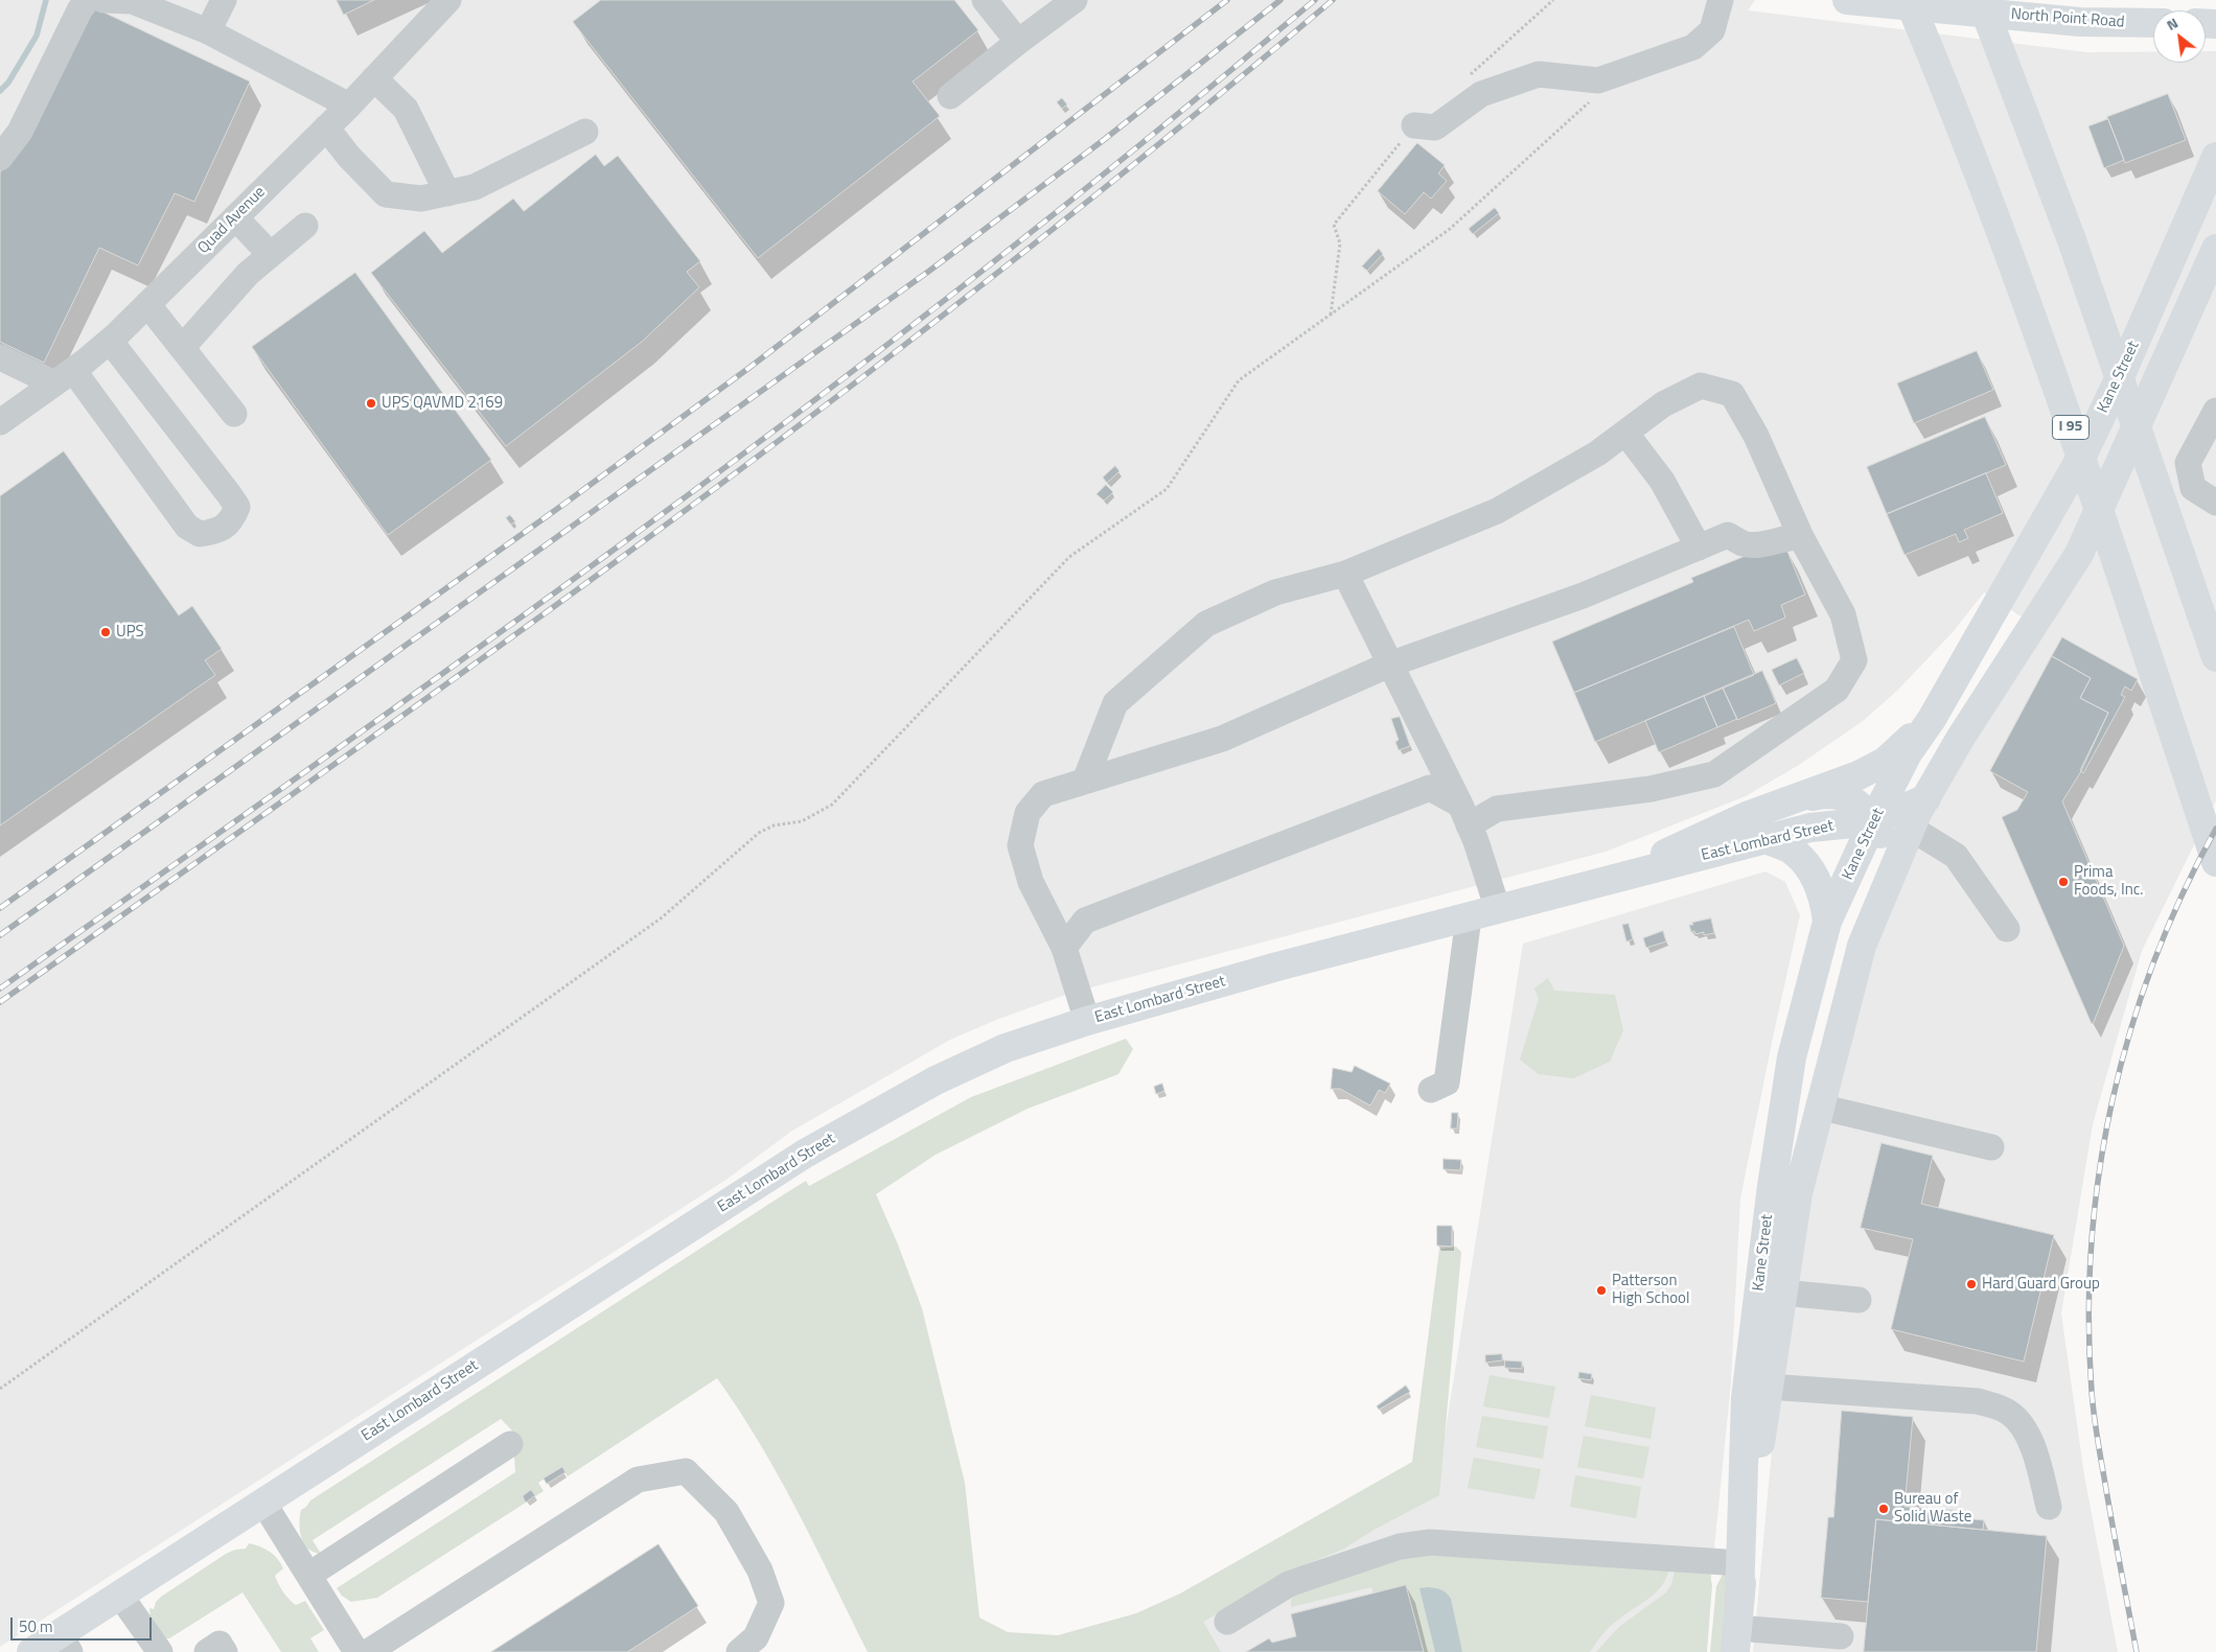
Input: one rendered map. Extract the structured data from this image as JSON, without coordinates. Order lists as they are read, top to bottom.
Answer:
{
  "streets": {
    "main road": [
      "North Point Road",
      "Kane Street",
      "I 95",
      "East Lombard Street"
    ],
    "street": ["Quad Avenue"]
  },
  "crossings": [
    ["Kane Street", "East Lombard Street"]
  ],
  "places": [
    "UPS QAVMD 2169",
    "UPS",
    "Prima Foods, Inc.",
    "Hard Guard Group",
    "Patterson High School",
    "Bureau of Solid Waste"
  ],
  "scale_bar": "50 m",
  "north": "top left"
}
